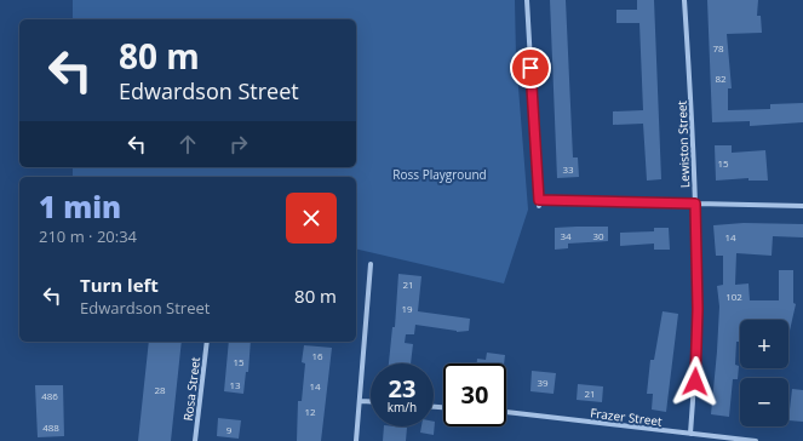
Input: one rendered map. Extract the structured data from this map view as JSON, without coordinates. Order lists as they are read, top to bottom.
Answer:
{
  "streets": {
    "street": ["Lewiston Street", "Rosa Street", "Frazer Street"]
  },
  "crossings": [
    ["Lewiston Street", "Frazer Street"]
  ],
  "parks": ["Ross Playground"],
  "house_numbers": [
    "78",
    "82",
    "15",
    "33",
    "34",
    "30",
    "14",
    "21",
    "102",
    "19",
    "16",
    "15",
    "39",
    "13",
    "14",
    "28",
    "21",
    "486",
    "12",
    "488",
    "9"
  ],
  "page": {
    "turn": ["80 m", "Edwardson Street"],
    "heading": ["1 min", "210 m · 20:34"],
    "list": [
      {
        "name": "Turn left",
        "note": "Edwardson Street",
        "value": "80 m"
      }
    ],
    "map_buttons": ["+", "−"],
    "speed": "23 km/h",
    "limit": "30"
  }
}
